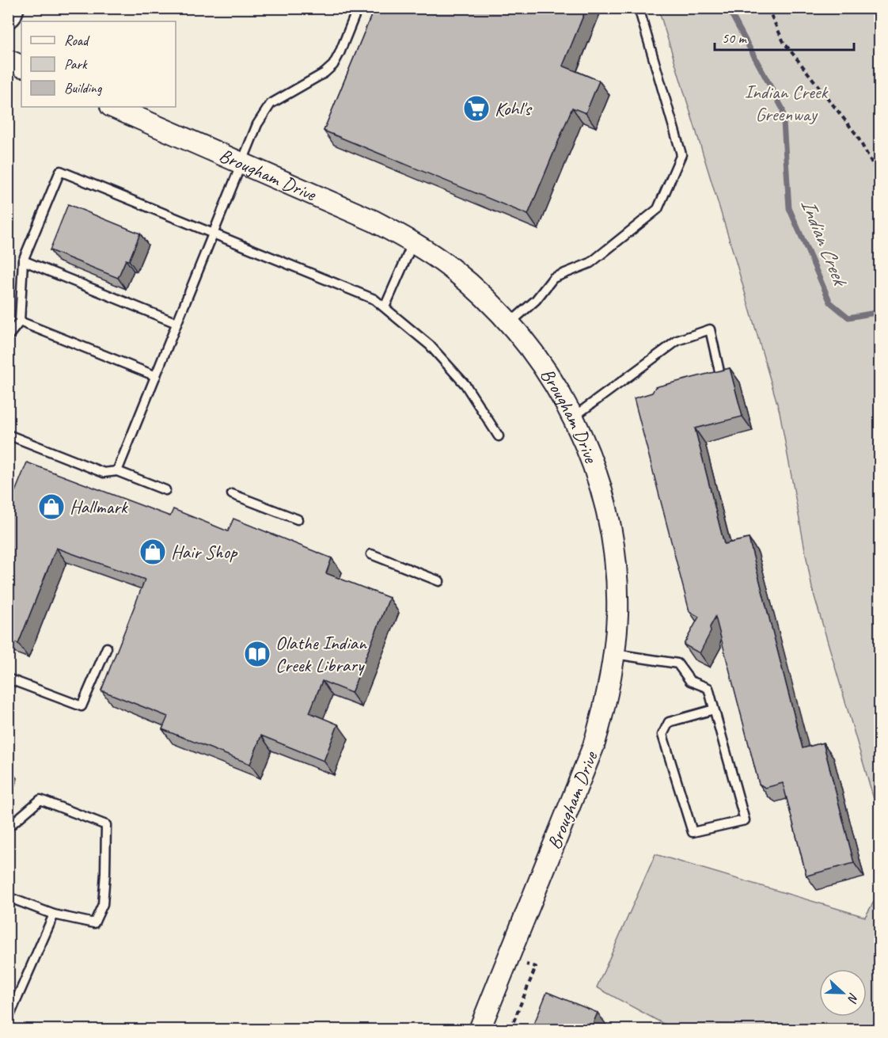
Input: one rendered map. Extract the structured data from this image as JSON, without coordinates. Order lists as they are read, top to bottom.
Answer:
{
  "streets": {
    "street": ["Brougham Drive"]
  },
  "water": ["Indian Creek"],
  "parks": ["Indian Creek Greenway"],
  "places": {
    "supermarket": ["Kohl's"],
    "shop": ["Hallmark", "Hair Shop"],
    "library": ["Olathe Indian Creek Library"]
  },
  "legend": ["Road", "Park", "Building"],
  "scale_bar": "50 m",
  "north": "right"
}
